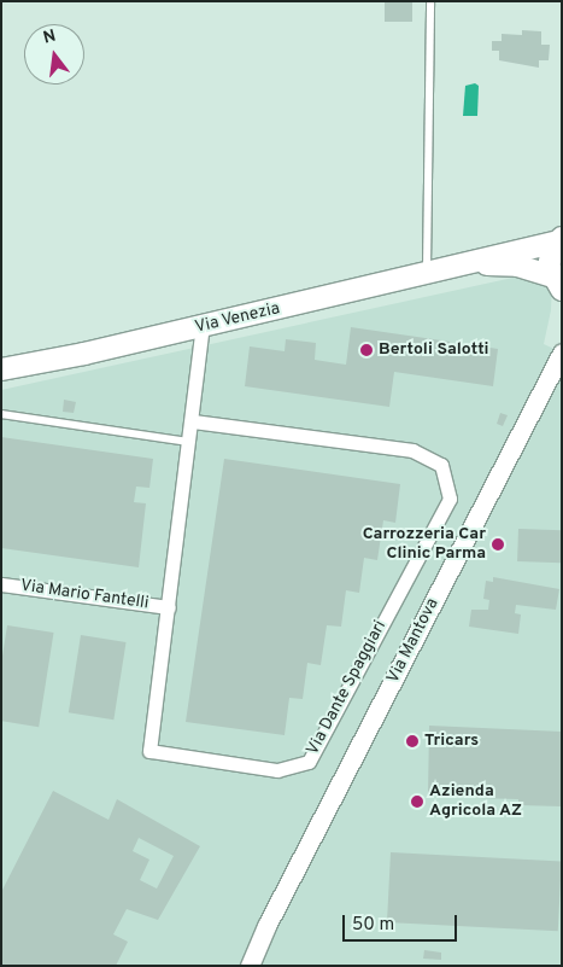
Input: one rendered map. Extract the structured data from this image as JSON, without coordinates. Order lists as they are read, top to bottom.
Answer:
{
  "streets": {
    "main road": ["Via Venezia", "Via Mantova"],
    "street": ["Via Mario Fantelli", "Via Dante Spaggiari"]
  },
  "crossings": [
    ["Via Venezia", "Via Dante Spaggiari"],
    ["Via Mario Fantelli", "Via Dante Spaggiari"]
  ],
  "places": [
    "Bertoli Salotti",
    "Carrozzeria Car Clinic Parma",
    "Tricars",
    "Azienda Agricola AZ"
  ],
  "scale_bar": "50 m",
  "north": "top"
}
